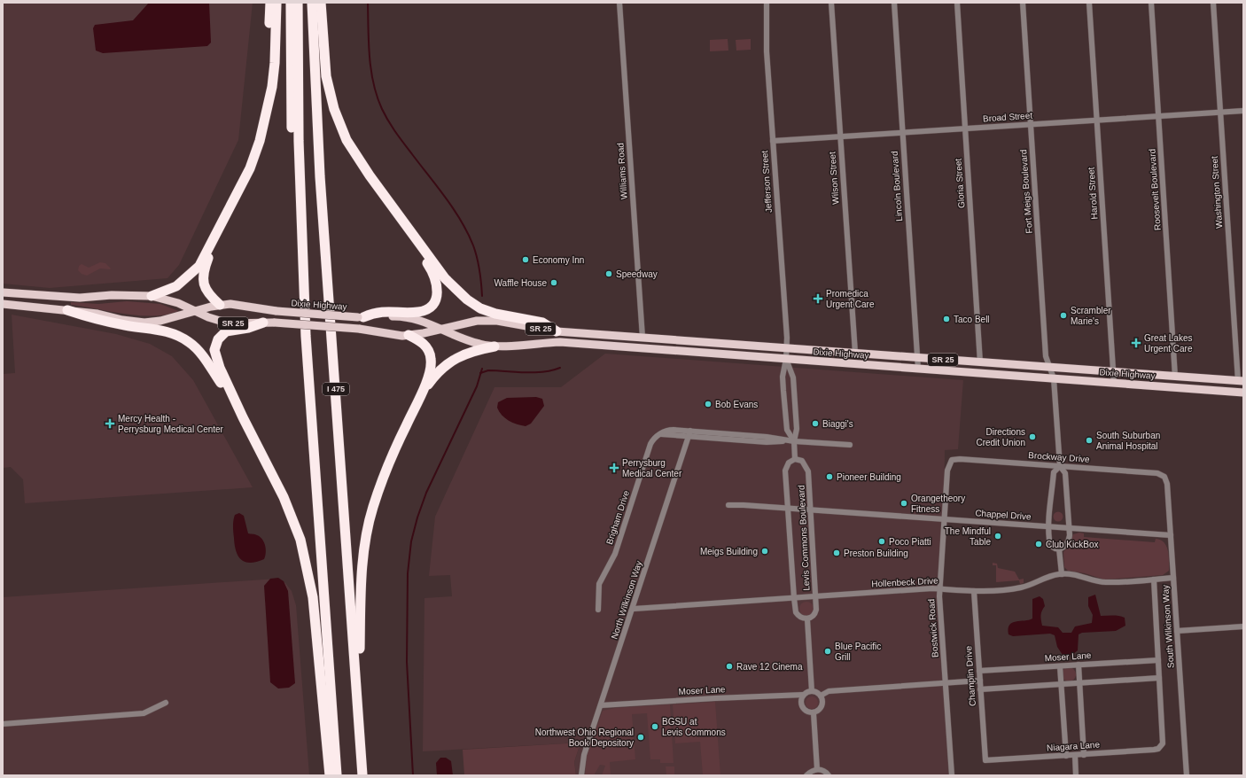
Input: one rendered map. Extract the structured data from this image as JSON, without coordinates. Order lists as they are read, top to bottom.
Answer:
{
  "streets": {
    "highway": ["I 475"],
    "main road": ["Dixie Highway", "SR 25"],
    "street": [
      "Broad Street",
      "Williams Road",
      "Wilson Street",
      "Jefferson Street",
      "Gloria Street",
      "Lincoln Boulevard",
      "Roosevelt Boulevard",
      "Fort Meigs Boulevard",
      "Washington Street",
      "Harold Street",
      "Brockway Drive",
      "Chappel Drive",
      "Brigham Drive",
      "Levis Commons Boulevard",
      "Hollenbeck Drive",
      "North Wilkinson Way",
      "South Wilkinson Way",
      "Bostwick Road",
      "Moser Lane",
      "Champlin Drive",
      "Niagara Lane"
    ]
  },
  "crossings": [
    ["Broad Street", "Wilson Street"],
    ["Broad Street", "Jefferson Street"],
    ["Broad Street", "Gloria Street"],
    ["Broad Street", "Lincoln Boulevard"],
    ["Broad Street", "Roosevelt Boulevard"],
    ["Broad Street", "Fort Meigs Boulevard"],
    ["Broad Street", "Washington Street"],
    ["Broad Street", "Harold Street"],
    ["Williams Road", "Dixie Highway"],
    ["Wilson Street", "Dixie Highway"],
    ["Jefferson Street", "Dixie Highway"],
    ["Gloria Street", "Dixie Highway"],
    ["Lincoln Boulevard", "Dixie Highway"],
    ["Roosevelt Boulevard", "Dixie Highway"],
    ["Fort Meigs Boulevard", "Dixie Highway"],
    ["Fort Meigs Boulevard", "Brockway Drive"],
    ["Washington Street", "Dixie Highway"],
    ["Harold Street", "Dixie Highway"],
    ["Brockway Drive", "South Wilkinson Way"],
    ["Brockway Drive", "Bostwick Road"],
    ["Chappel Drive", "Levis Commons Boulevard"],
    ["Chappel Drive", "South Wilkinson Way"],
    ["Chappel Drive", "Bostwick Road"],
    ["Brigham Drive", "North Wilkinson Way"],
    ["Levis Commons Boulevard", "Hollenbeck Drive"],
    ["Hollenbeck Drive", "North Wilkinson Way"],
    ["Hollenbeck Drive", "South Wilkinson Way"],
    ["Hollenbeck Drive", "Bostwick Road"],
    ["Hollenbeck Drive", "Champlin Drive"],
    ["North Wilkinson Way", "Moser Lane"],
    ["Moser Lane", "Champlin Drive"],
    ["Champlin Drive", "Niagara Lane"]
  ],
  "places": {
    "other": [
      "Economy Inn",
      "Speedway",
      "Waffle House",
      "Scrambler Marie's",
      "Taco Bell",
      "Bob Evans",
      "Biaggi's",
      "Directions Credit Union",
      "South Suburban Animal Hospital",
      "Pioneer Building",
      "Orangetheory Fitness",
      "The Mindful Table",
      "Poco Piatti",
      "Club KickBox",
      "Meigs Building",
      "Preston Building",
      "Blue Pacific Grill",
      "Rave 12 Cinema",
      "BGSU at Levis Commons",
      "Northwest Ohio Regional Book Depository"
    ],
    "health": [
      "Promedica Urgent Care",
      "Great Lakes Urgent Care",
      "Mercy Health - Perrysburg Medical Center",
      "Perrysburg Medical Center"
    ]
  }
}
